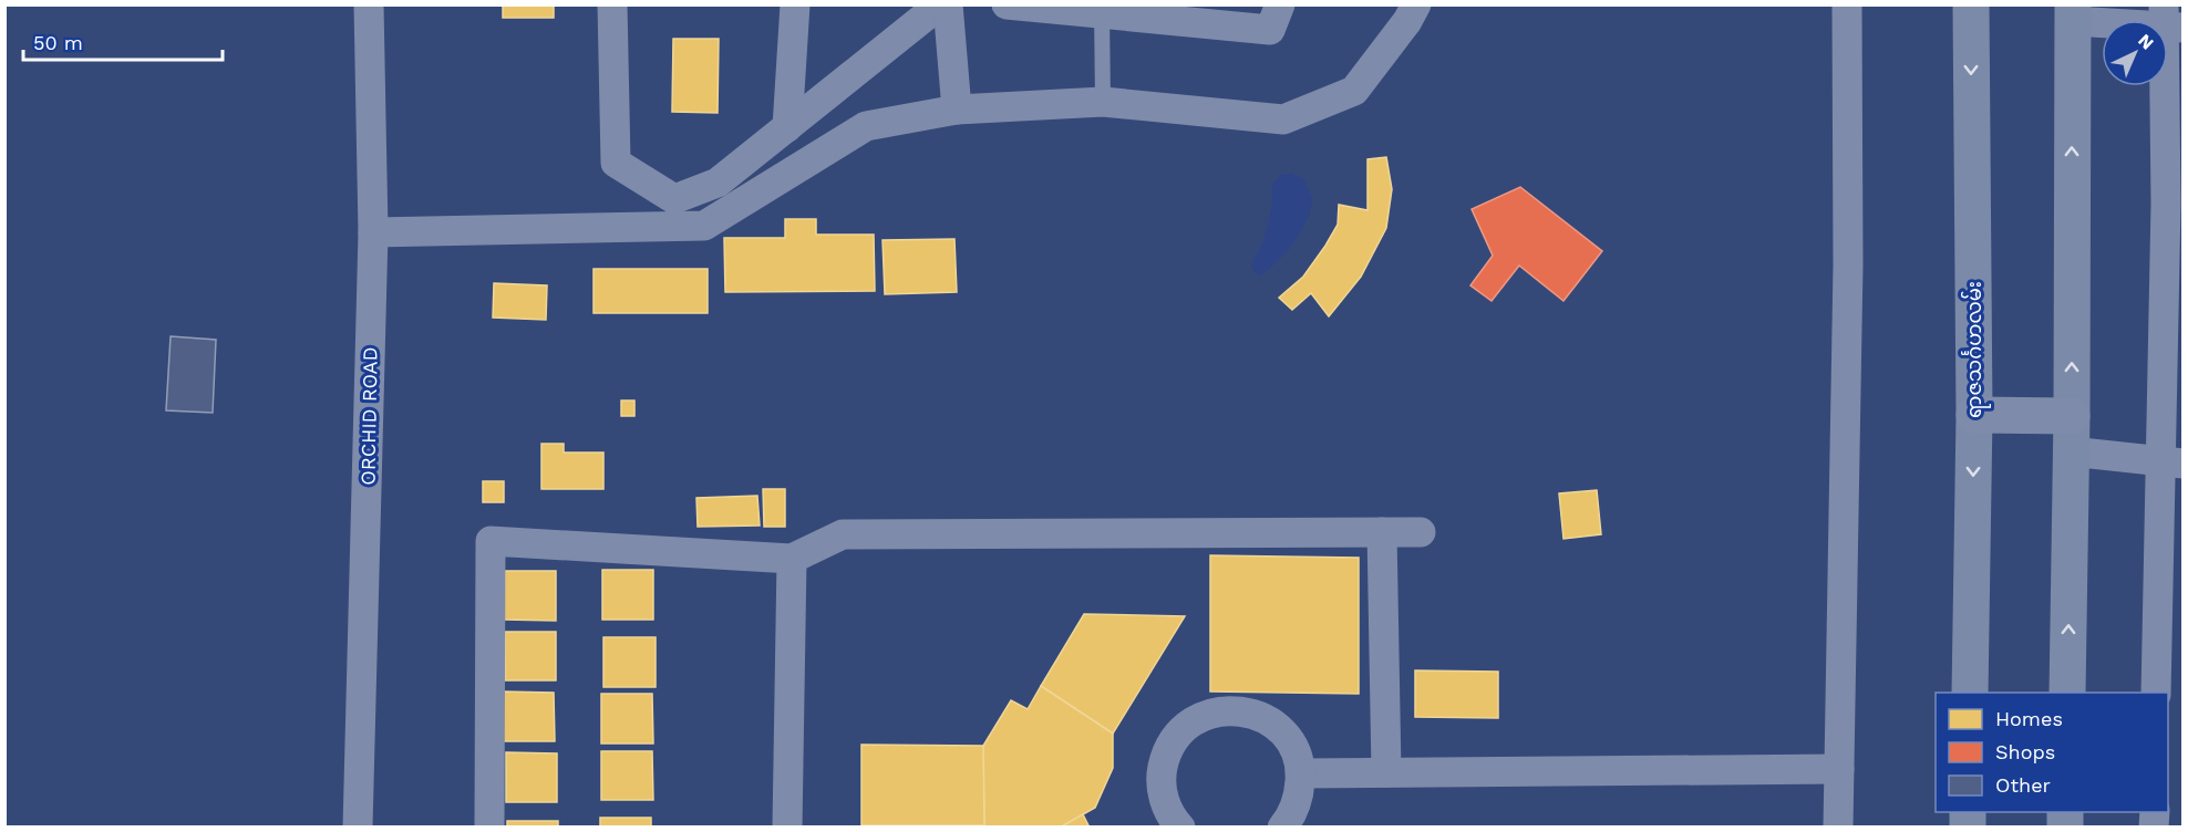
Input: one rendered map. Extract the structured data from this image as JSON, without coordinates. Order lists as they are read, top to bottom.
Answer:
{
  "streets": {
    "main road": ["ရာဇသင်္ဂဟလမ်း"],
    "street": ["ORCHID ROAD"]
  },
  "legend": ["Homes", "Shops", "Other"],
  "scale_bar": "50 m",
  "north": "top right"
}
